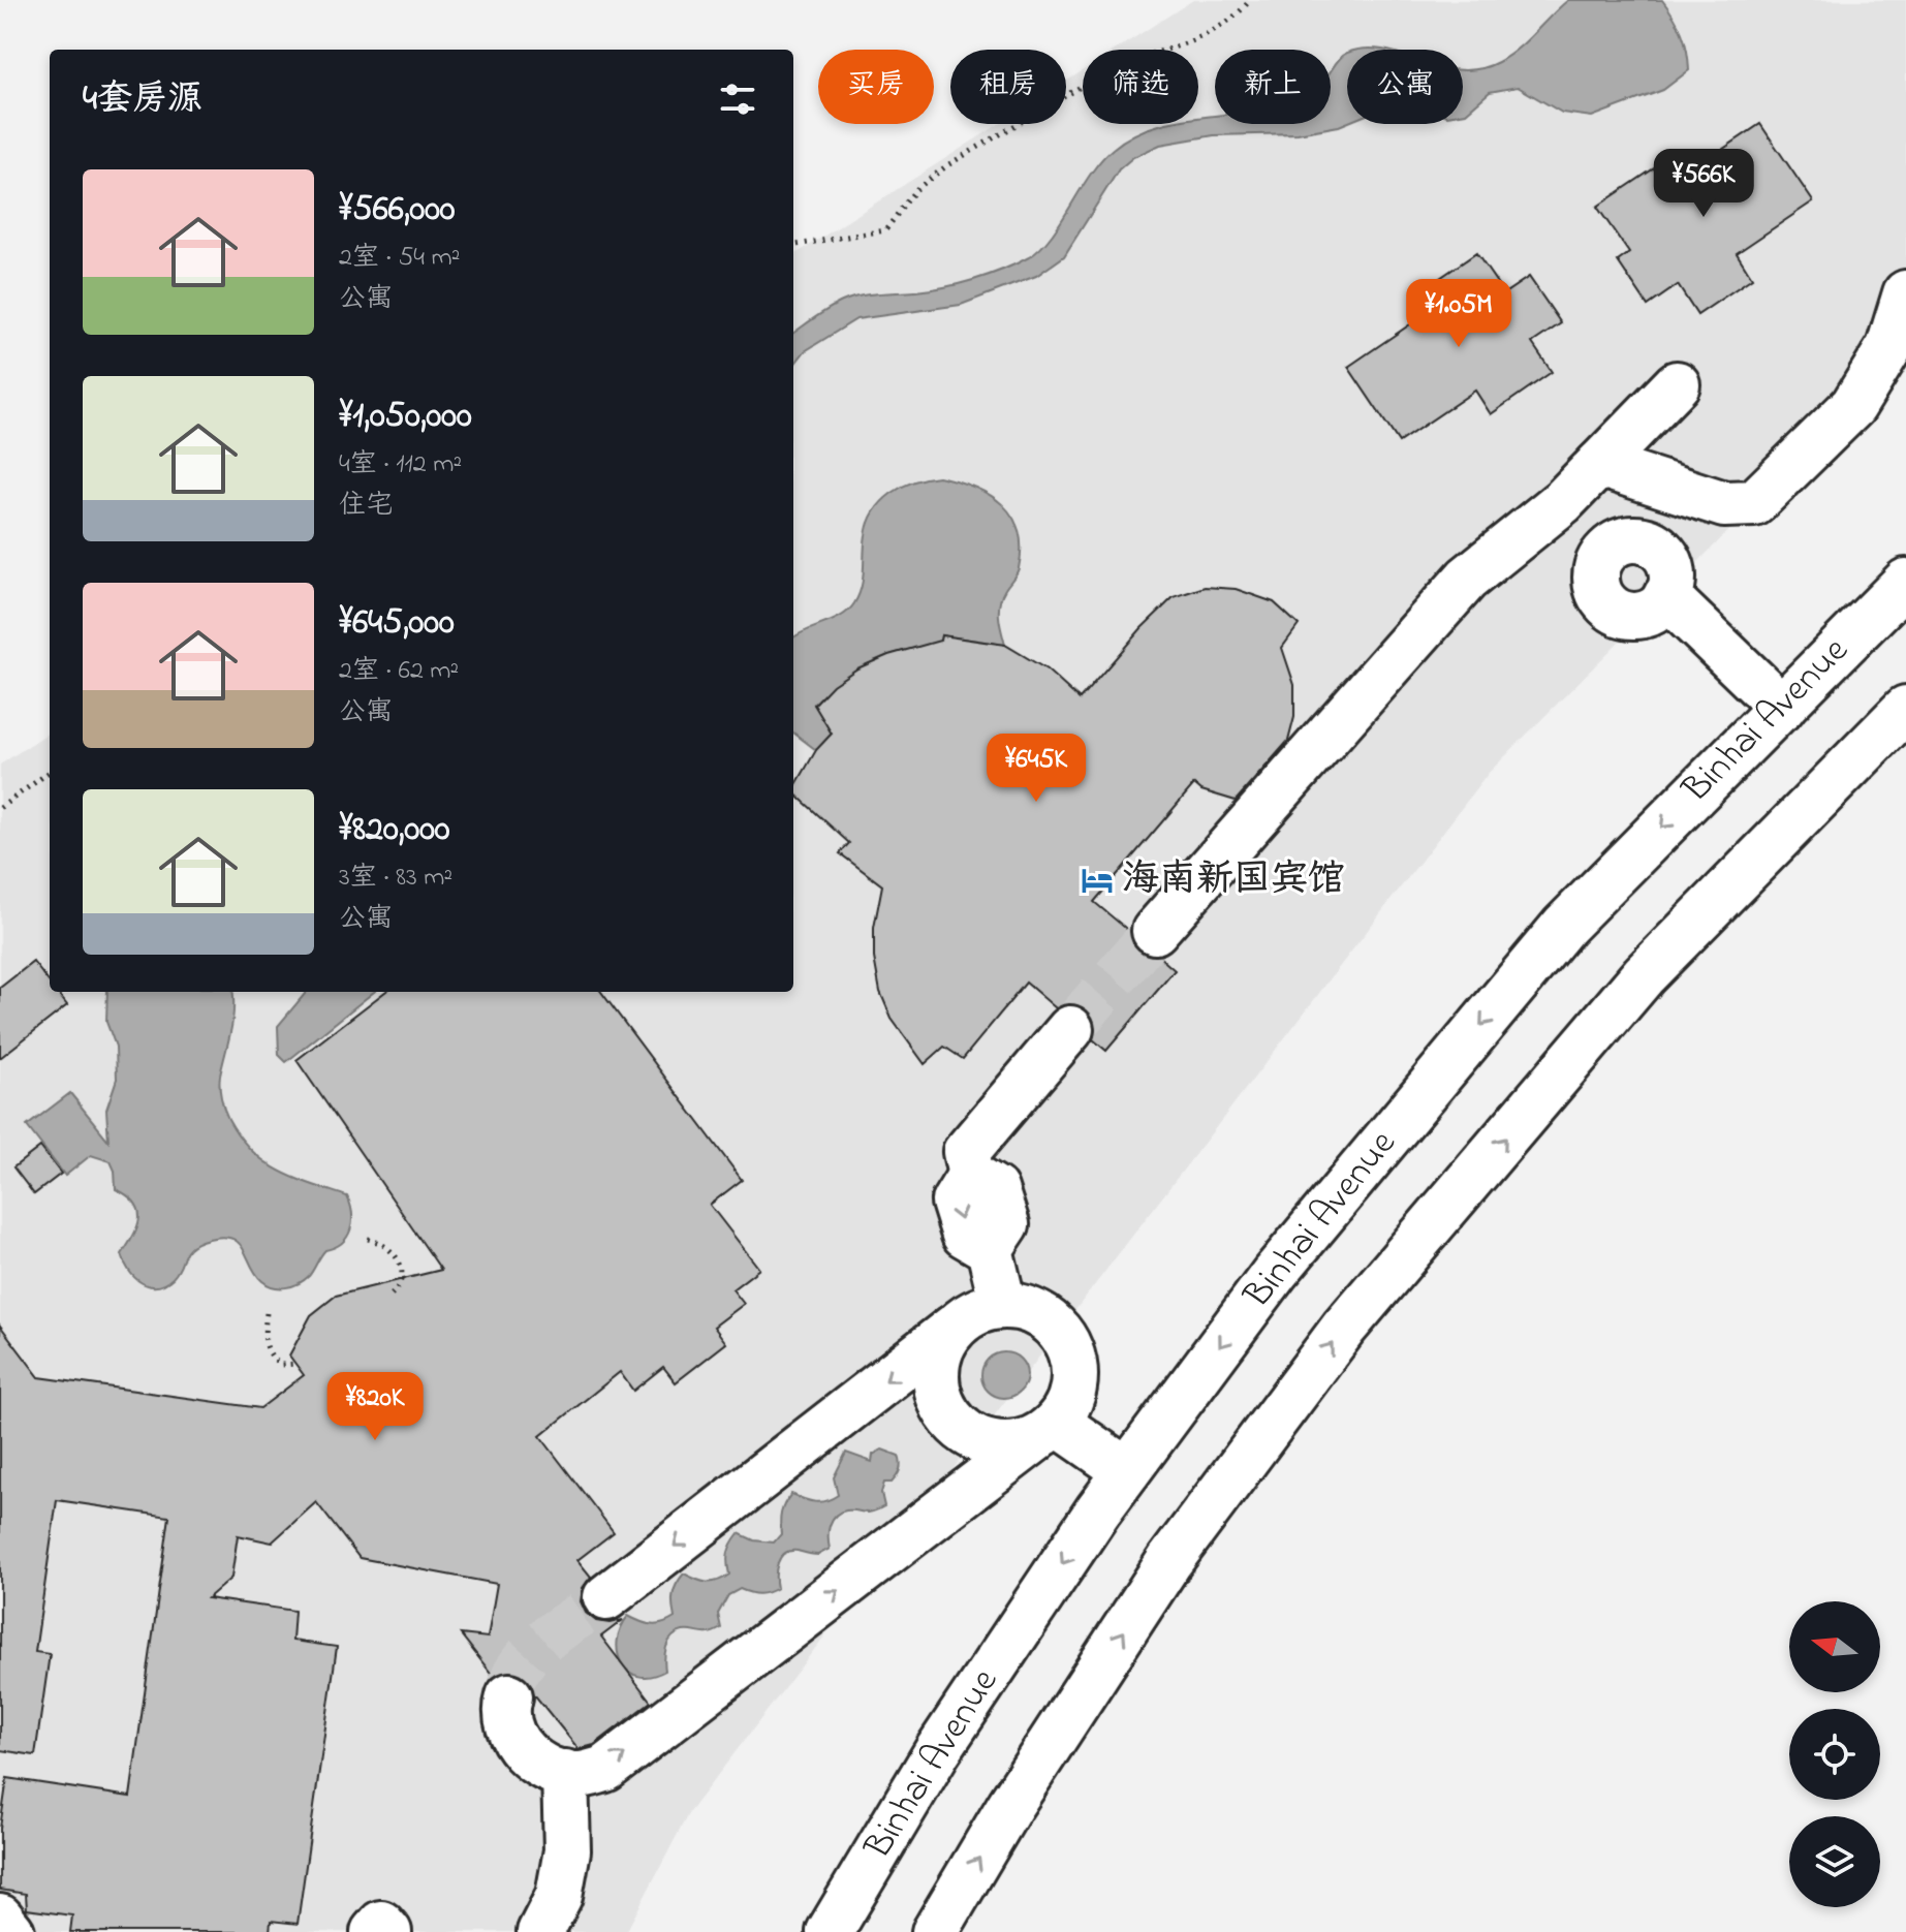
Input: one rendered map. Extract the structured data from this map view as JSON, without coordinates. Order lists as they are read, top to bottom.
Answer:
{
  "streets": {
    "main road": ["Binhai Avenue"]
  },
  "places": {
    "hotel": ["海南新国宾馆"]
  },
  "north": "left",
  "page": {
    "chip": [
      "买房",
      "租房",
      "筛选",
      "新上",
      "公寓"
    ],
    "heading": "4套房源",
    "price": [
      "¥566K",
      "¥1.05M",
      "¥645K",
      "¥820K"
    ],
    "list": [
      {
        "name": "¥566,000",
        "note": "2室 · 54 m² · 公寓"
      },
      {
        "name": "¥1,050,000",
        "note": "4室 · 112 m² · 住宅"
      },
      {
        "name": "¥645,000",
        "note": "2室 · 62 m² · 公寓"
      },
      {
        "name": "¥820,000",
        "note": "3室 · 83 m² · 公寓"
      }
    ]
  }
}
